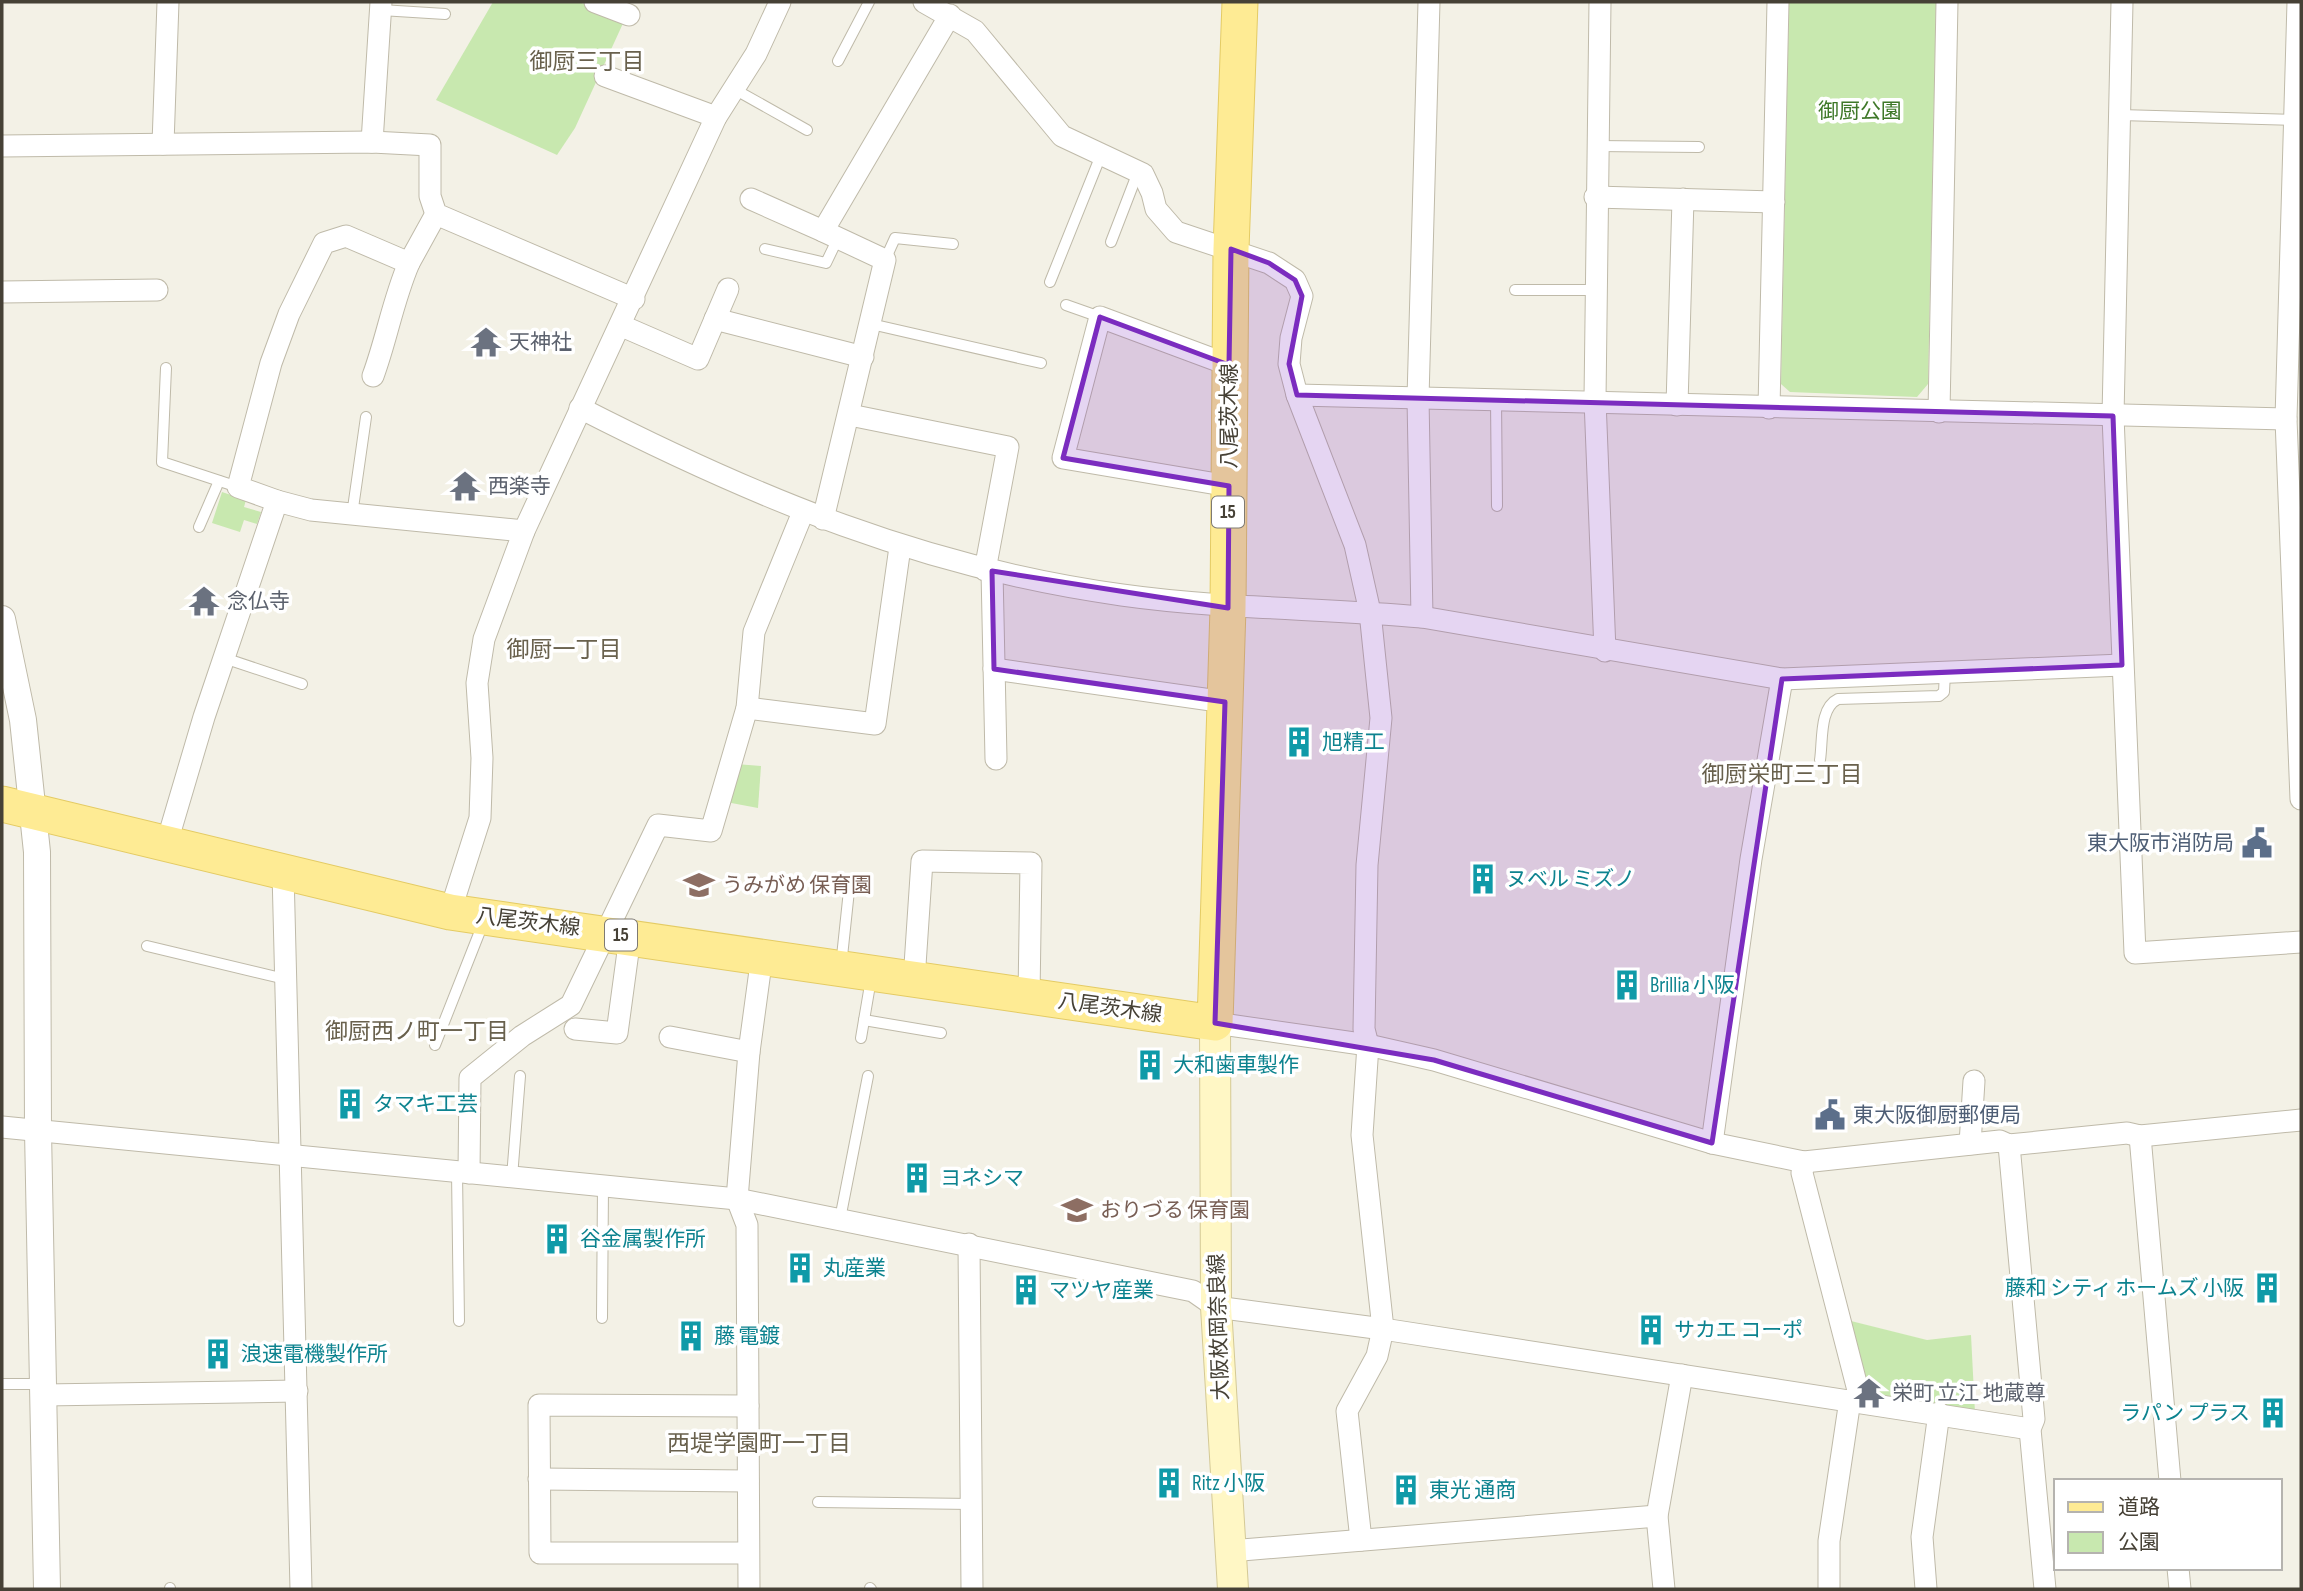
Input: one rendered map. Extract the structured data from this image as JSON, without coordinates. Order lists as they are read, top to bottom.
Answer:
{
  "streets": {
    "main road": ["八尾茨木線", "15", "大阪枚岡奈良線"]
  },
  "crossings": [
    ["八尾茨木線", "大阪枚岡奈良線"]
  ],
  "districts": [
    "御厨三丁目",
    "御厨一丁目",
    "御厨栄町三丁目",
    "御厨西ノ町一丁目",
    "西堤学園町一丁目"
  ],
  "parks": ["御厨公園"],
  "places": {
    "temple": [
      "天神社",
      "西楽寺",
      "念仏寺",
      "栄町 立江 地蔵尊"
    ],
    "building": [
      "旭精工",
      "ヌベル ミズノ",
      "Brillia 小阪",
      "大和歯車製作",
      "タマキ工芸",
      "ヨネシマ",
      "谷金属製作所",
      "丸産業",
      "藤和 シティ ホームズ 小阪",
      "マツヤ産業",
      "サカエ コーポ",
      "藤 電鍍",
      "浪速電機製作所",
      "ラパン プラス",
      "Ritz 小阪",
      "東光 通商"
    ],
    "public building": ["東大阪市消防局", "東大阪御厨郵便局"],
    "school or university": ["うみがめ 保育園", "おりづる 保育園"]
  },
  "legend": ["道路", "公園"]
}
